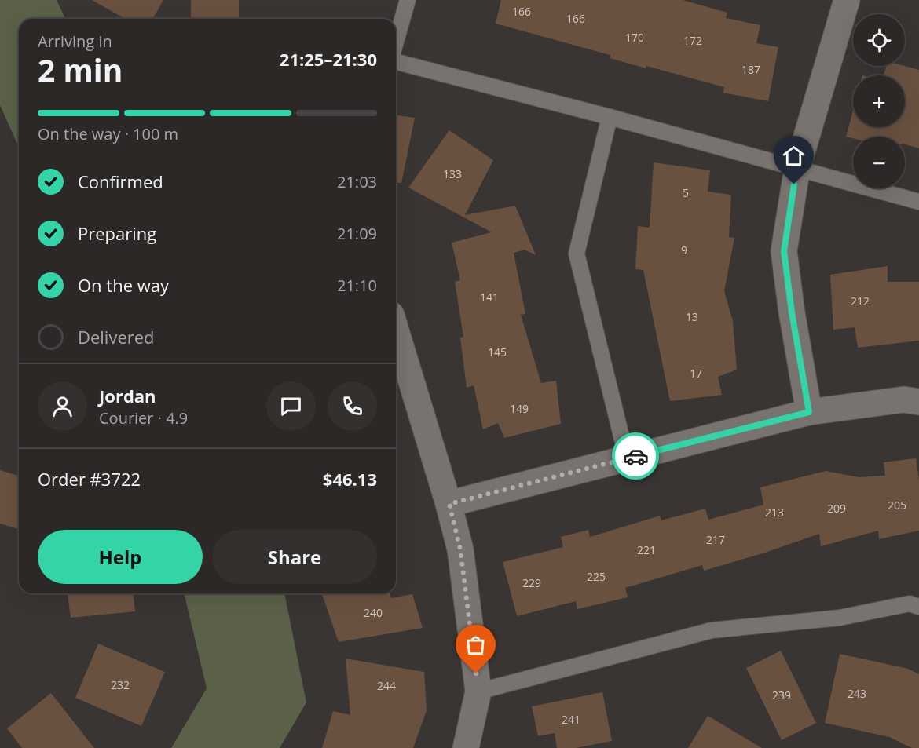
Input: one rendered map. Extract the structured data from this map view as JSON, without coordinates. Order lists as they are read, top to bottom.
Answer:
{
  "house_numbers": [
    "166",
    "166",
    "170",
    "172",
    "187",
    "133",
    "5",
    "9",
    "141",
    "212",
    "13",
    "145",
    "17",
    "149",
    "205",
    "209",
    "213",
    "217",
    "221",
    "225",
    "229",
    "240",
    "232",
    "244",
    "243",
    "239",
    "241"
  ],
  "page": {
    "map_buttons": ["+", "−"],
    "heading": ["2 min", "Arriving in", "21:25–21:30"],
    "panel": [
      "Jordan",
      "Courier · 4.9",
      "Order #3722",
      "$46.13"
    ],
    "bar": "On the way · 100 m",
    "list": [
      ["Confirmed", "21:03"],
      ["Preparing", "21:09"],
      ["On the way", "21:10"],
      "Delivered"
    ],
    "buttons": ["Help", "Share"]
  }
}
